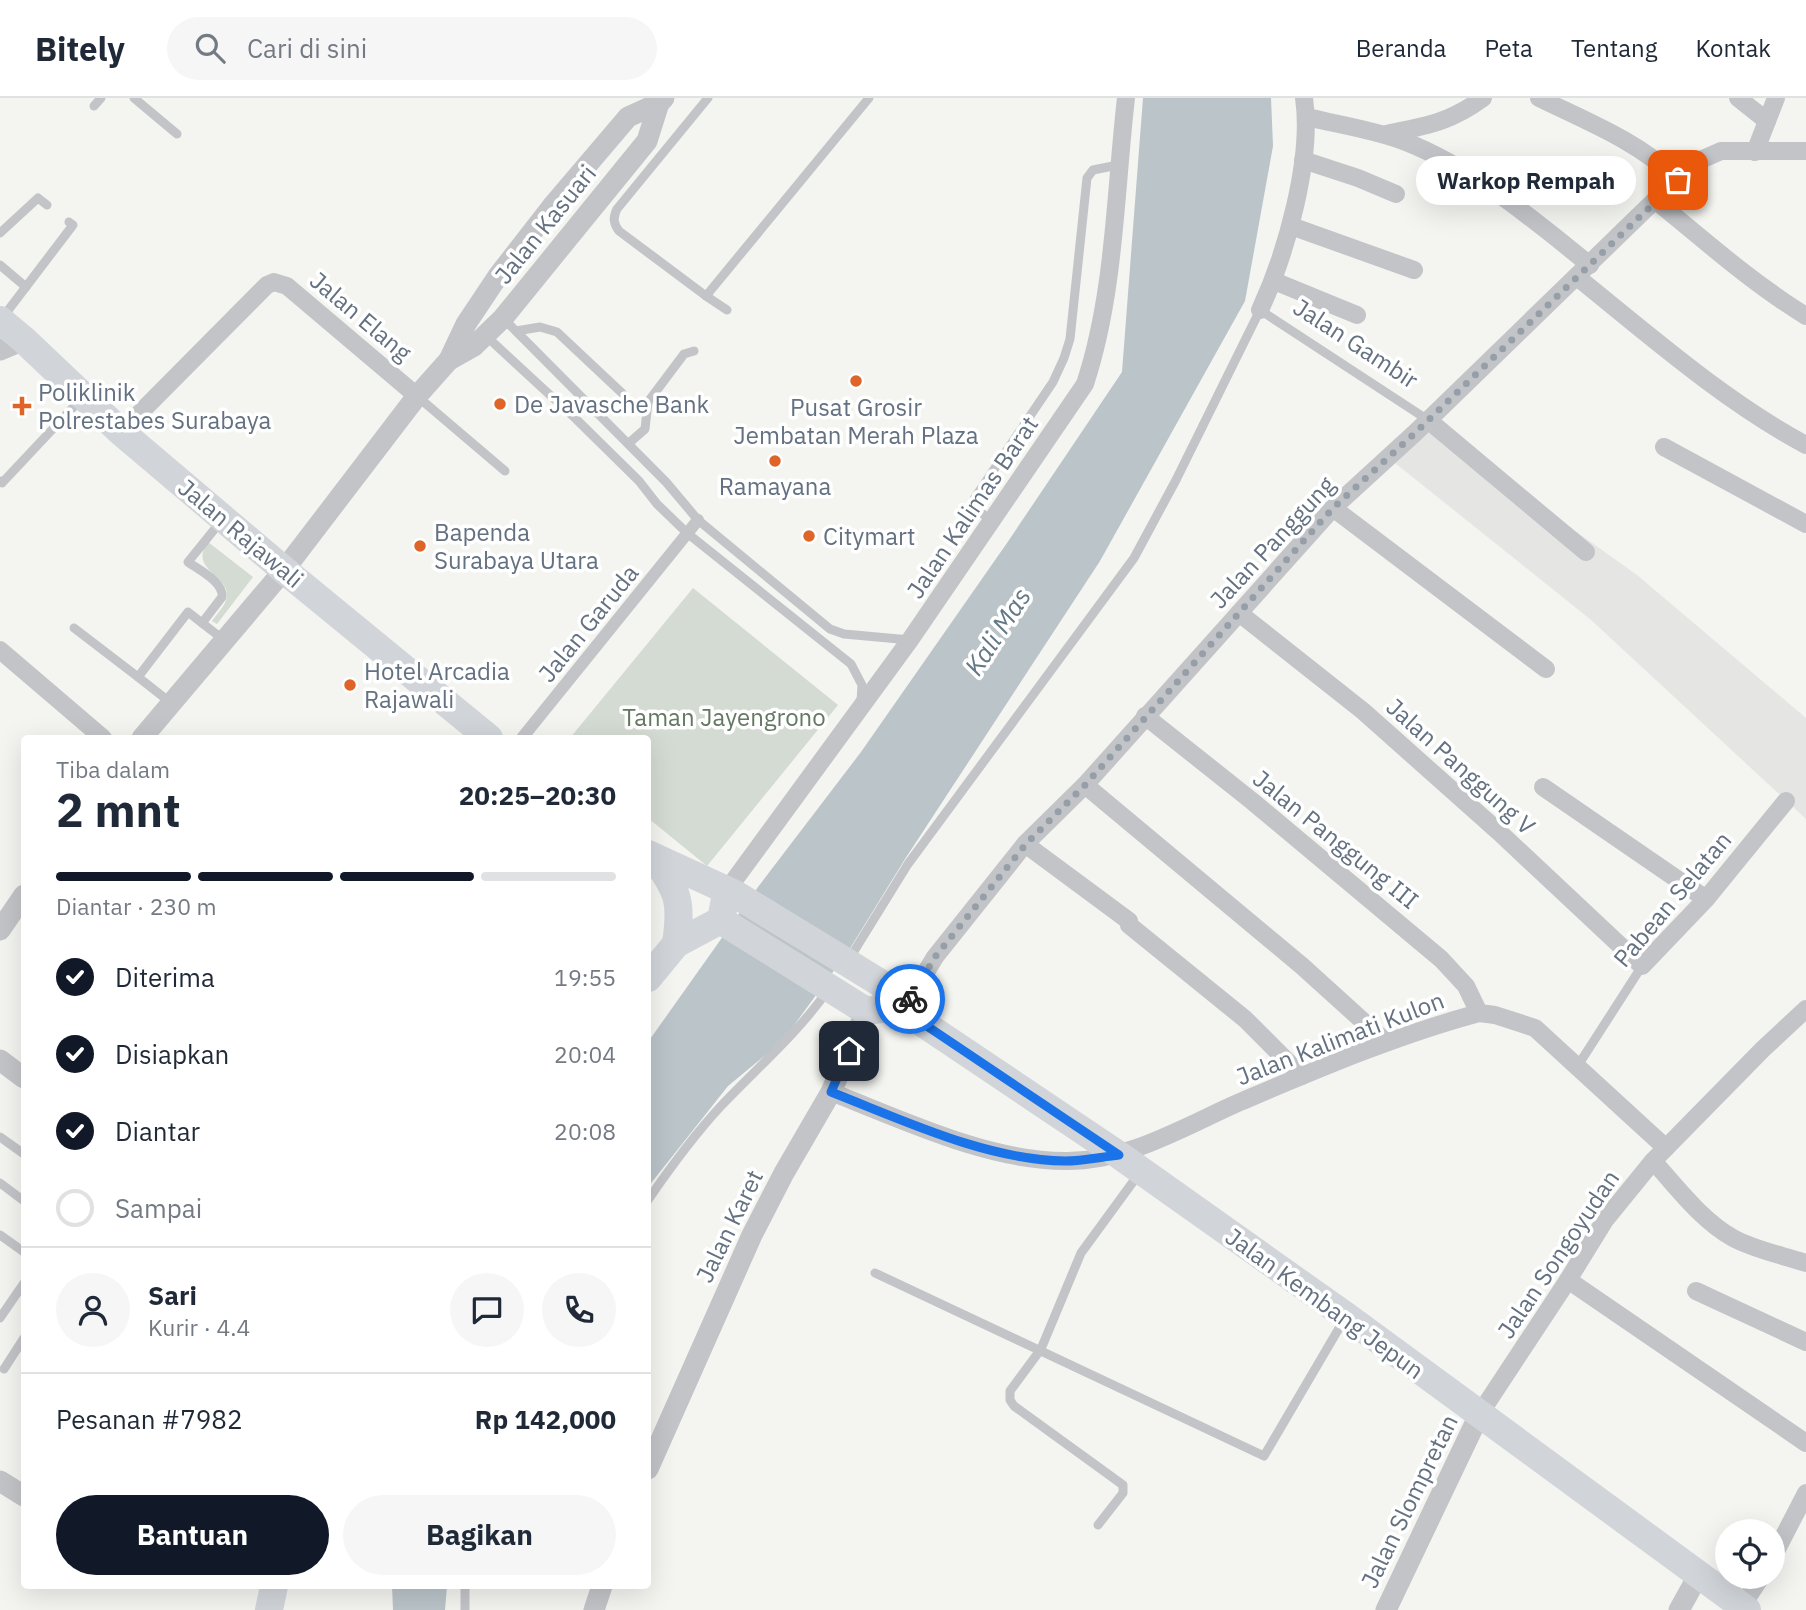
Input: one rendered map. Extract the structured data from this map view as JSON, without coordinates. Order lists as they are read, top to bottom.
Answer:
{
  "streets": {
    "main road": ["Jalan Rajawali", "Jalan Kembang Jepun"],
    "street": [
      "Jalan Kasuari",
      "Jalan Elang",
      "Jalan Gambir",
      "Jalan Kalimas Barat",
      "Jalan Panggung",
      "Jalan Garuda",
      "Jalan Panggung V",
      "Jalan Panggung III",
      "Pabean Selatan",
      "Jalan Kalimati Kulon",
      "Jalan Karet",
      "Jalan Songoyudan",
      "Jalan Slompretan"
    ]
  },
  "crossings": [
    ["Jalan Kasuari", "Jalan Elang"],
    ["Jalan Kasuari", "Jalan Rajawali"],
    ["Jalan Elang", "Jalan Rajawali"],
    ["Jalan Gambir", "Jalan Panggung"],
    ["Jalan Kalimas Barat", "Jalan Kembang Jepun"],
    ["Jalan Panggung", "Jalan Panggung V"],
    ["Jalan Panggung", "Jalan Panggung III"],
    ["Jalan Panggung", "Jalan Kembang Jepun"],
    ["Jalan Panggung V", "Pabean Selatan"],
    ["Jalan Panggung III", "Jalan Kalimati Kulon"],
    ["Pabean Selatan", "Jalan Kalimati Kulon"],
    ["Jalan Kalimati Kulon", "Jalan Karet"],
    ["Jalan Kalimati Kulon", "Jalan Songoyudan"],
    ["Jalan Kalimati Kulon", "Jalan Kembang Jepun"],
    ["Jalan Songoyudan", "Jalan Kembang Jepun"],
    ["Jalan Songoyudan", "Jalan Slompretan"],
    ["Jalan Kembang Jepun", "Jalan Slompretan"]
  ],
  "water": ["Kali Mas"],
  "parks": ["Taman Jayengrono"],
  "places": {
    "other": [
      "Warkop Rempah",
      "Pusat Grosir Jembatan Merah Plaza",
      "De Javasche Bank",
      "Ramayana",
      "Citymart",
      "Bapenda Surabaya Utara",
      "Hotel Arcadia Rajawali"
    ],
    "health": ["Poliklinik Polrestabes Surabaya"]
  },
  "page": {
    "header": "Bitely",
    "search": "Cari di sini",
    "nav": [
      "Beranda",
      "Peta",
      "Tentang",
      "Kontak"
    ],
    "bubble": "Warkop Rempah",
    "heading": ["2 mnt", "Tiba dalam", "20:25–20:30"],
    "panel": [
      "Sari",
      "Kurir · 4.4",
      "Pesanan #7982",
      "Rp 142,000"
    ],
    "bar": "Diantar · 230 m",
    "list": [
      ["Diterima", "19:55"],
      ["Disiapkan", "20:04"],
      ["Diantar", "20:08"],
      "Sampai"
    ],
    "buttons": ["Bantuan", "Bagikan"]
  }
}
